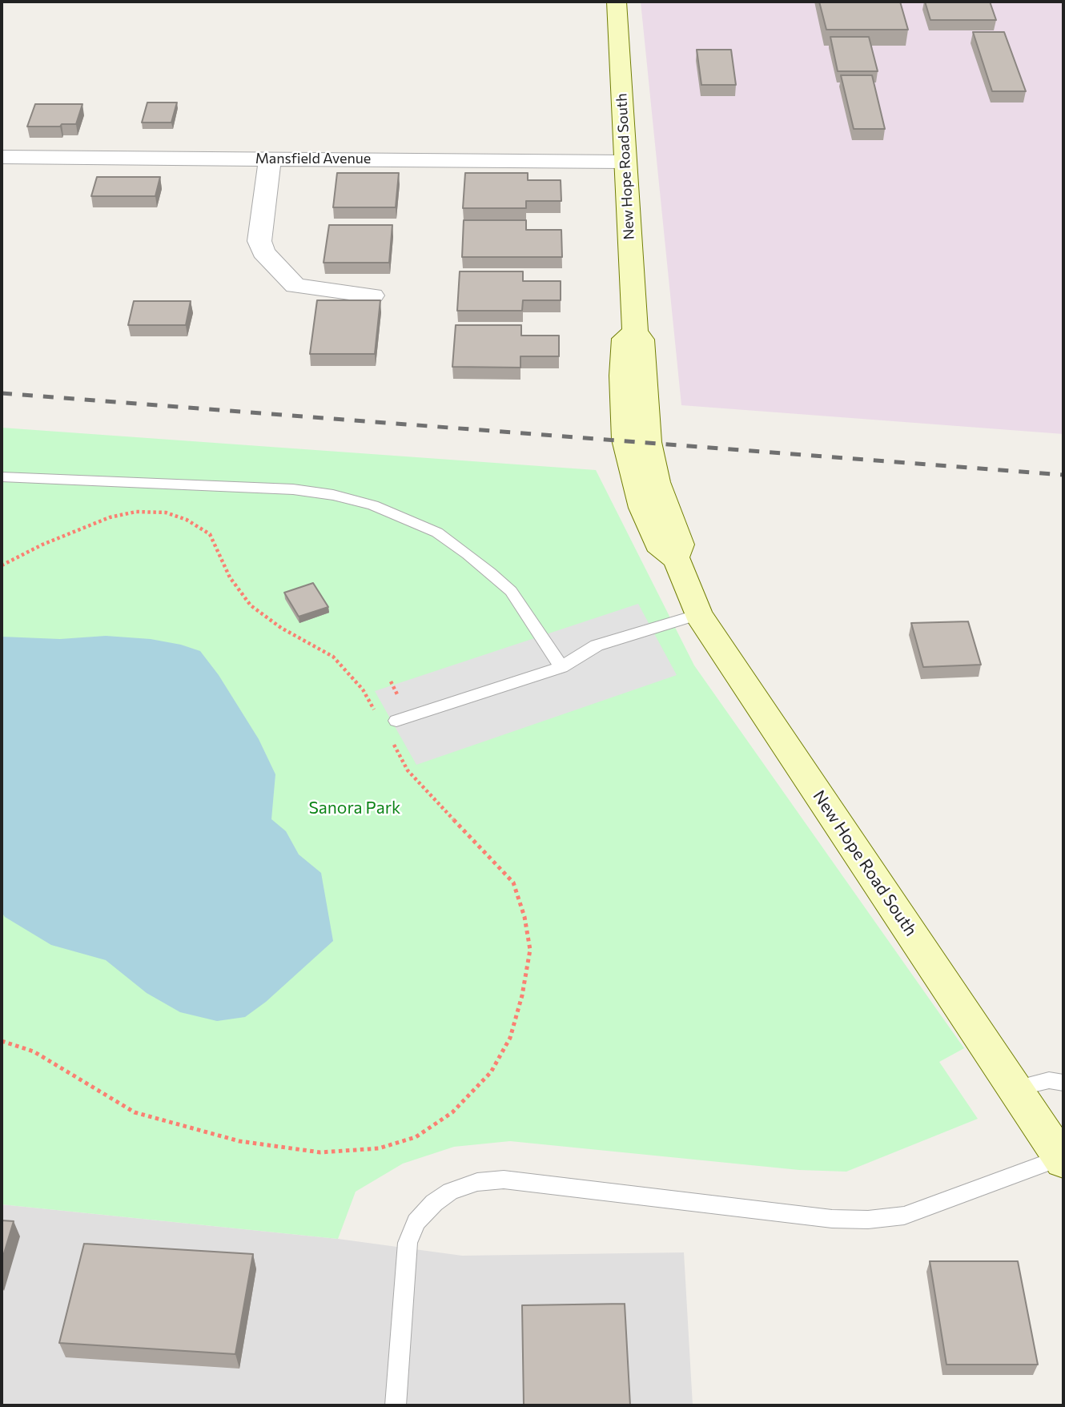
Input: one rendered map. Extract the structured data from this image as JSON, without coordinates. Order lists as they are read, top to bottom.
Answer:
{
  "streets": {
    "street": ["Mansfield Avenue", "New Hope Road South"]
  },
  "crossings": [
    ["Mansfield Avenue", "New Hope Road South"]
  ],
  "parks": ["Sanora Park"]
}
